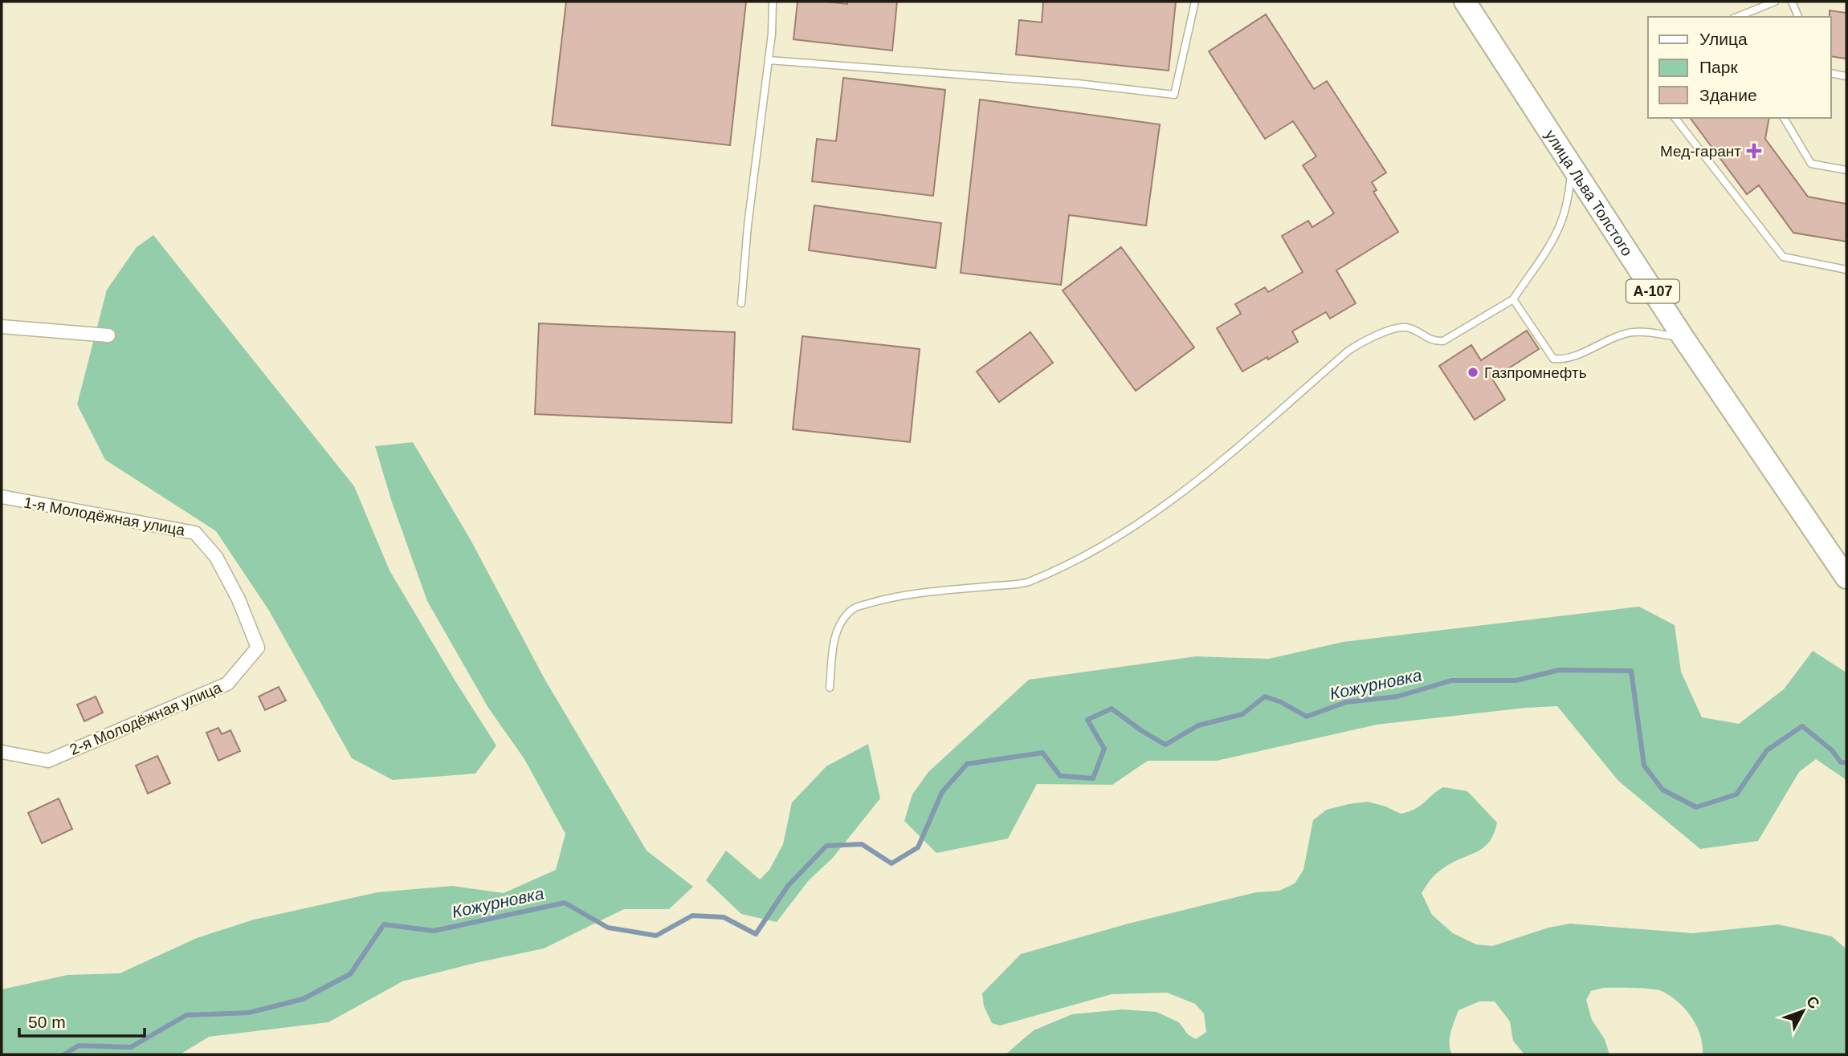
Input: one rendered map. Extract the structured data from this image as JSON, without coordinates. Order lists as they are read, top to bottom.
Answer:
{
  "streets": {
    "highway": ["улица Льва Толстого", "А-107"],
    "street": ["1-я Молодёжная улица", "2-я Молодёжная улица"]
  },
  "crossings": [
    ["1-я Молодёжная улица", "2-я Молодёжная улица"]
  ],
  "water": ["Кожурновка"],
  "places": {
    "health": ["Мед-гарант"],
    "other": ["Газпромнефть"]
  },
  "legend": ["Улица", "Парк", "Здание"],
  "scale_bar": "50 m",
  "north": "top right"
}
